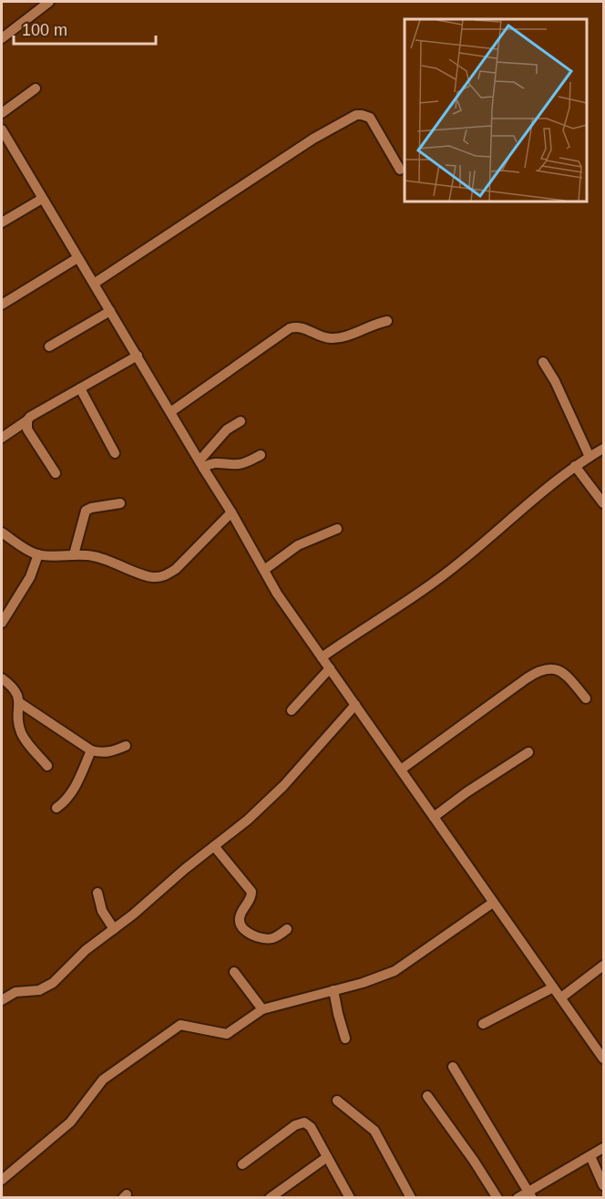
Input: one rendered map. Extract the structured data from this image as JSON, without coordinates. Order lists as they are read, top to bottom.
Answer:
{
  "scale_bar": "100 m"
}
